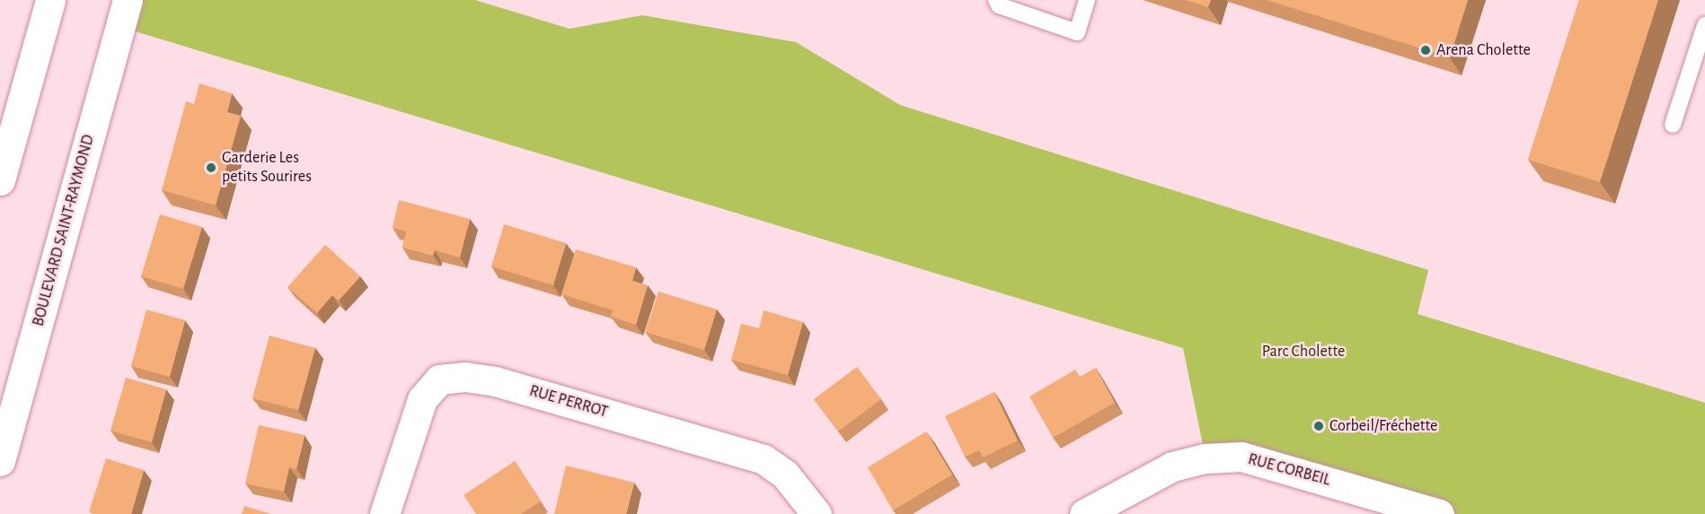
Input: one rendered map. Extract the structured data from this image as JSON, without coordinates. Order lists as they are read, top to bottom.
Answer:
{
  "streets": {
    "street": ["BOULEVARD SAINT-RAYMOND", "RUE PERROT", "RUE CORBEIL"]
  },
  "parks": ["Parc Cholette"],
  "places": ["Arena Cholette", "Garderie Les petits Sourires", "Corbeil/Fréchette"]
}
